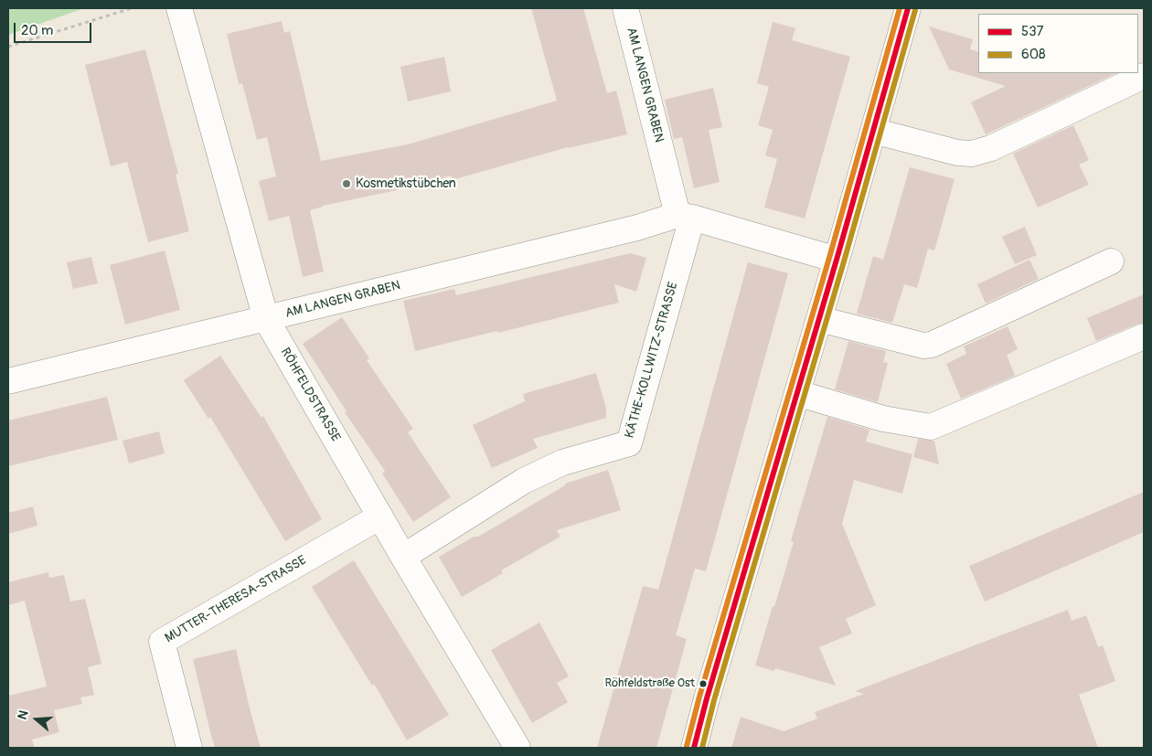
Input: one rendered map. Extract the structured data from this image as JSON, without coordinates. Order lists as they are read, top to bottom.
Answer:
{
  "streets": {
    "street": [
      "AM LANGEN GRABEN",
      "KÄTHE-KOLLWITZ-STRASSE",
      "RÖHFELDSTRASSE",
      "MUTTER-THERESA-STRASSE"
    ]
  },
  "crossings": [
    ["AM LANGEN GRABEN", "KÄTHE-KOLLWITZ-STRASSE"],
    ["AM LANGEN GRABEN", "RÖHFELDSTRASSE"],
    ["KÄTHE-KOLLWITZ-STRASSE", "RÖHFELDSTRASSE"],
    ["RÖHFELDSTRASSE", "MUTTER-THERESA-STRASSE"]
  ],
  "places": ["Kosmetikstübchen", "Röhfeldstraße Ost"],
  "lines": ["transit line 537", "transit line 608"],
  "legend": ["537", "608"],
  "scale_bar": "20 m",
  "north": "left"
}
